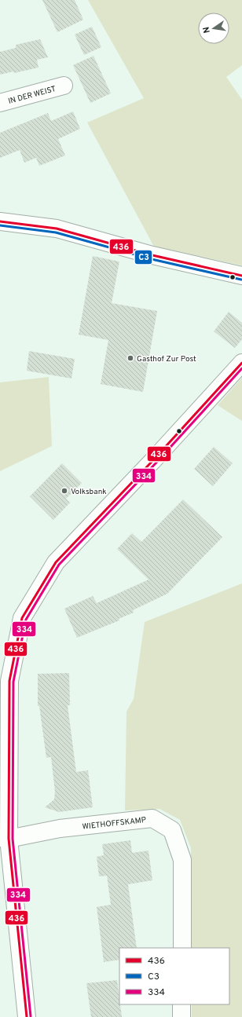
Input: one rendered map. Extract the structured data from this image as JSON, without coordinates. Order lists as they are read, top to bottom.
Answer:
{
  "streets": {
    "main road": ["IN DER WEIST", "WIETHOFFSKAMP"]
  },
  "places": ["Gasthof Zur Post", "Volksbank"],
  "lines": ["transit line 436", "transit line C3", "transit line 334"],
  "legend": ["436", "C3", "334"],
  "north": "left"
}
